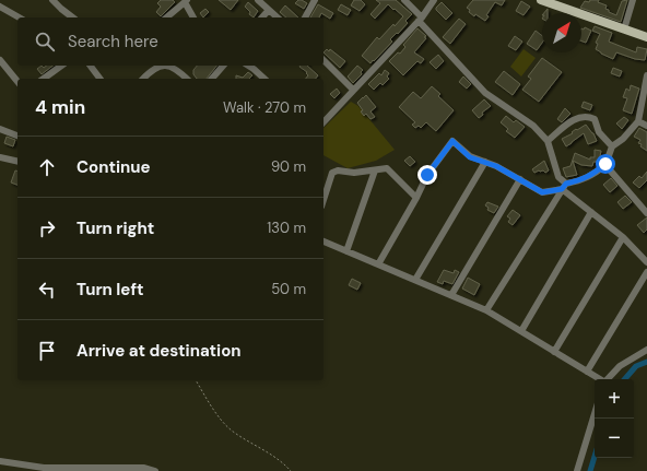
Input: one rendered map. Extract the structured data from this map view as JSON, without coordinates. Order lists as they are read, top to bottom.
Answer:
{
  "north": "top right",
  "page": {
    "search": "Search here",
    "heading": ["4 min", "Walk · 270 m"],
    "list": [
      ["Continue", "90 m"],
      ["Turn right", "130 m"],
      ["Turn left", "50 m"],
      "Arrive at destination"
    ],
    "map_buttons": ["+", "−"]
  }
}
